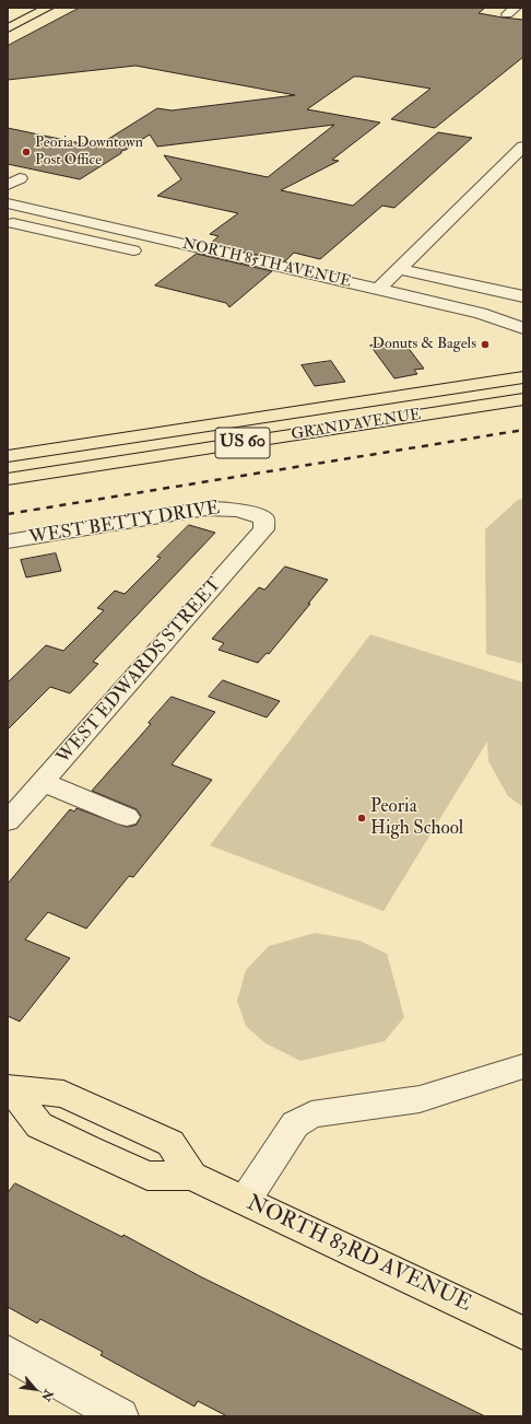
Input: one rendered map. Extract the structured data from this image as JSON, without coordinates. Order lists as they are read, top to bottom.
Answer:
{
  "streets": {
    "main road": ["GRAND AVENUE", "US 60", "NORTH 83RD AVENUE"],
    "street": ["NORTH 85TH AVENUE", "WEST BETTY DRIVE", "WEST EDWARDS STREET"]
  },
  "crossings": [
    ["WEST BETTY DRIVE", "WEST EDWARDS STREET"]
  ],
  "places": ["Peoria Downtown Post Office", "Donuts & Bagels", "Peoria High School"],
  "north": "bottom right"
}
